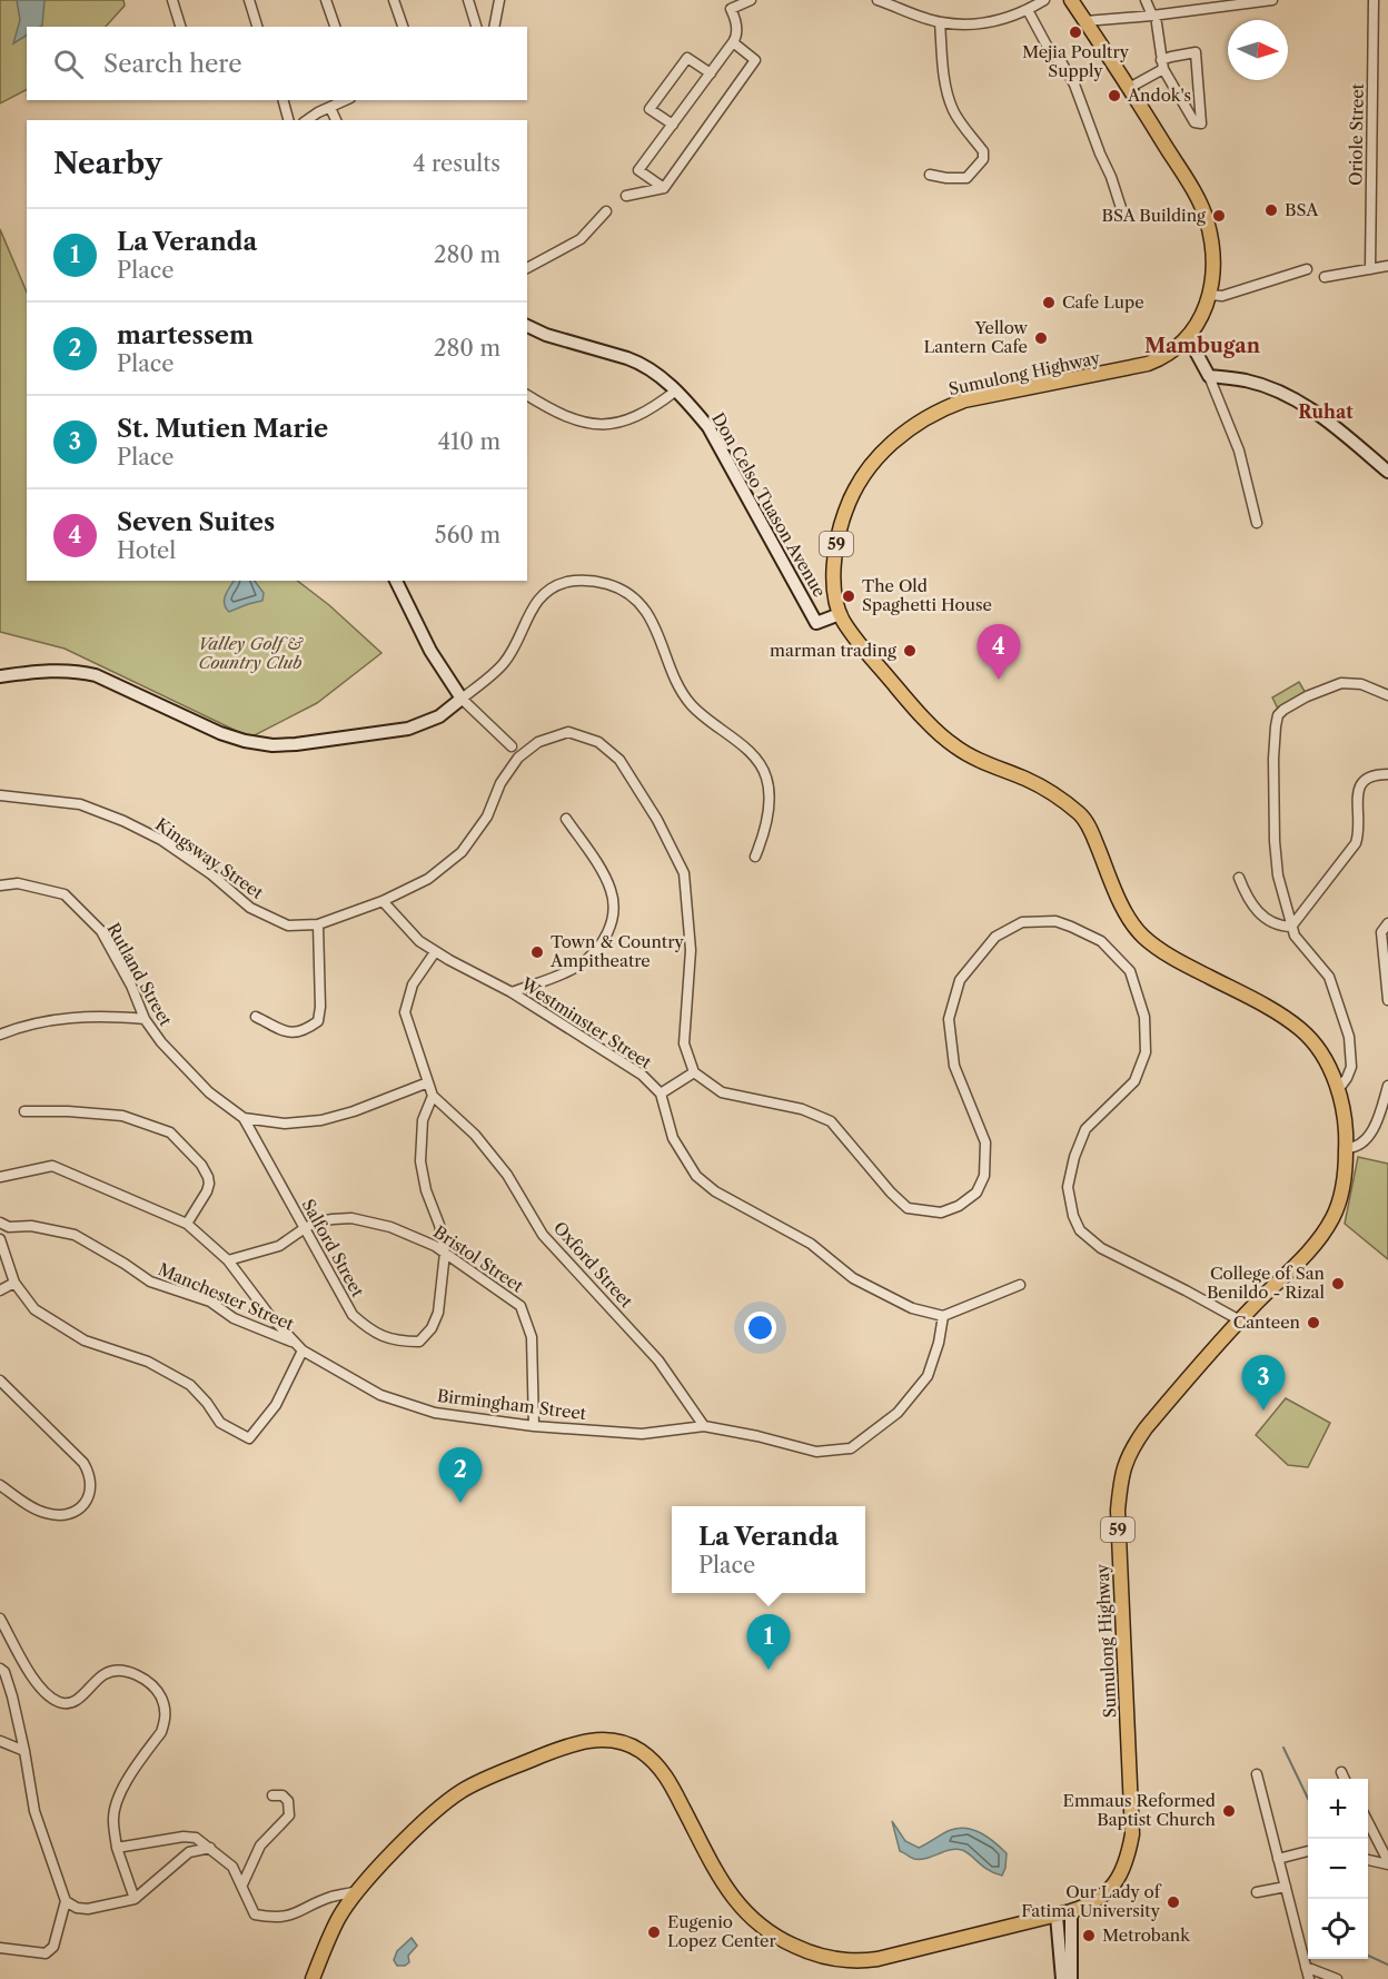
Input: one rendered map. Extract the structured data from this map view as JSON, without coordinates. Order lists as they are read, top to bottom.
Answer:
{
  "streets": {
    "main road": ["Sumulong Highway", "59"],
    "street": [
      "Oriole Street",
      "Don Celso Tuason Avenue",
      "Kingsway Street",
      "Rutland Street",
      "Westminster Street",
      "Salford Street",
      "Bristol Street",
      "Oxford Street",
      "Manchester Street",
      "Birmingham Street"
    ]
  },
  "crossings": [
    ["Sumulong Highway", "Don Celso Tuason Avenue"],
    ["Kingsway Street", "Westminster Street"],
    ["Rutland Street", "Salford Street"],
    ["Salford Street", "Bristol Street"],
    ["Salford Street", "Oxford Street"],
    ["Bristol Street", "Birmingham Street"],
    ["Oxford Street", "Birmingham Street"],
    ["Manchester Street", "Birmingham Street"]
  ],
  "districts": ["Mambugan", "Ruhat"],
  "parks": ["Valley Golf & Country Club"],
  "places": [
    "Mejia Poultry Supply",
    "Andok's",
    "BSA",
    "BSA Building",
    "Cafe Lupe",
    "Yellow Lantern Cafe",
    "The Old Spaghetti House",
    "marman trading",
    "Town & Country Ampitheatre",
    "College of San Benildo - Rizal",
    "Canteen",
    "Emmaus Reformed Baptist Church",
    "Our Lady of Fatima University",
    "Eugenio Lopez Center",
    "Metrobank"
  ],
  "north": "right",
  "page": {
    "search": "Search here",
    "heading": ["Nearby", "4 results"],
    "list": [
      {
        "mark": "1",
        "name": "La Veranda",
        "note": "Place",
        "value": "280 m"
      },
      {
        "mark": "2",
        "name": "martessem",
        "note": "Place",
        "value": "280 m"
      },
      {
        "mark": "3",
        "name": "St. Mutien Marie",
        "note": "Place",
        "value": "410 m"
      },
      {
        "mark": "4",
        "name": "Seven Suites",
        "note": "Hotel",
        "value": "560 m"
      }
    ],
    "pins": [
      "4",
      "3",
      "2",
      "1"
    ],
    "popup": ["La Veranda", "Place"],
    "map_buttons": ["+", "−"]
  }
}
